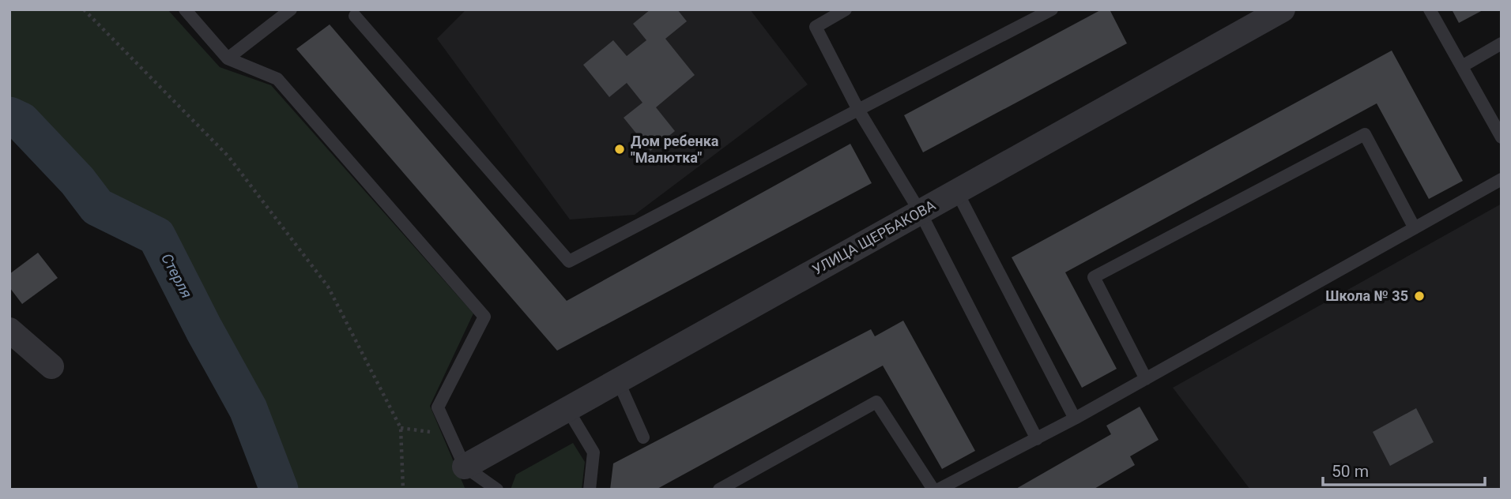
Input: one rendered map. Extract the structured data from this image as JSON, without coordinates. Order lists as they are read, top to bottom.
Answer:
{
  "streets": {
    "street": ["УЛИЦА ЩЕРБАКОВА"]
  },
  "water": ["Стерля"],
  "places": ["Дом ребенка \"Малютка\"", "Школа № 35"],
  "scale_bar": "50 m"
}
